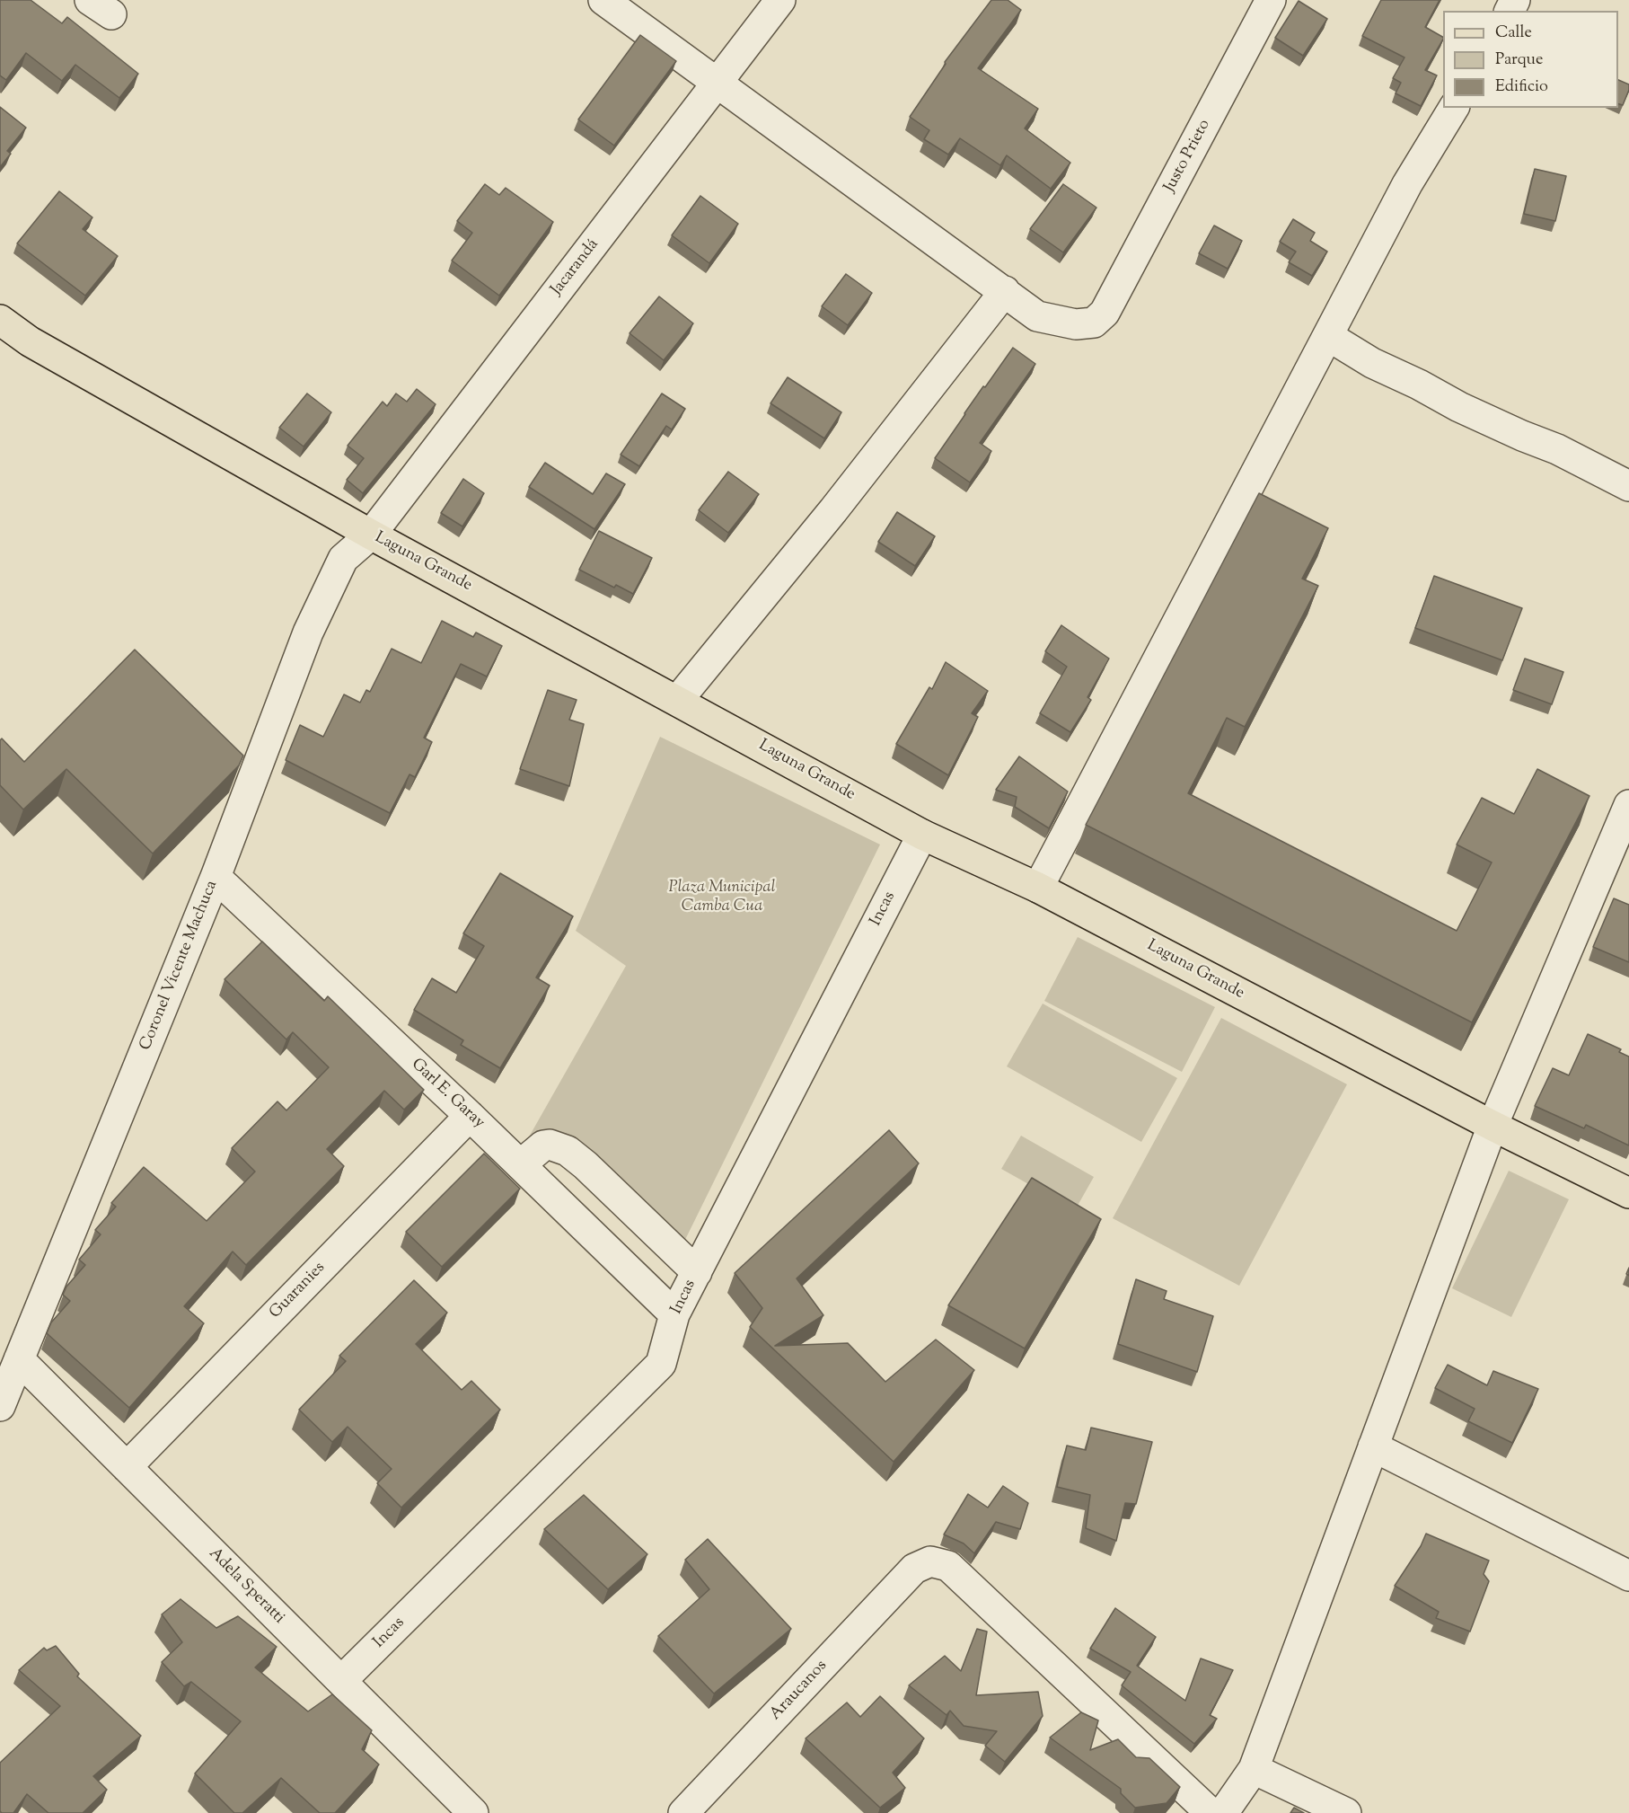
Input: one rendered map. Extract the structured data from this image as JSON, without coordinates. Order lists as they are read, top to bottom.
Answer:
{
  "streets": {
    "main road": ["Laguna Grande"],
    "street": [
      "Justo Prieto",
      "Jacarandá",
      "Incas",
      "Coronel Vicente Machuca",
      "Garl E. Garay",
      "Guaranies",
      "Adela Speratti",
      "Araucanos"
    ]
  },
  "crossings": [
    ["Jacarandá", "Laguna Grande"],
    ["Jacarandá", "Coronel Vicente Machuca"],
    ["Laguna Grande", "Incas"],
    ["Laguna Grande", "Coronel Vicente Machuca"],
    ["Incas", "Garl E. Garay"],
    ["Incas", "Adela Speratti"],
    ["Coronel Vicente Machuca", "Garl E. Garay"],
    ["Coronel Vicente Machuca", "Adela Speratti"],
    ["Garl E. Garay", "Guaranies"],
    ["Guaranies", "Adela Speratti"]
  ],
  "parks": ["Plaza Municipal Camba Cua"],
  "legend": ["Calle", "Parque", "Edificio"]
}
